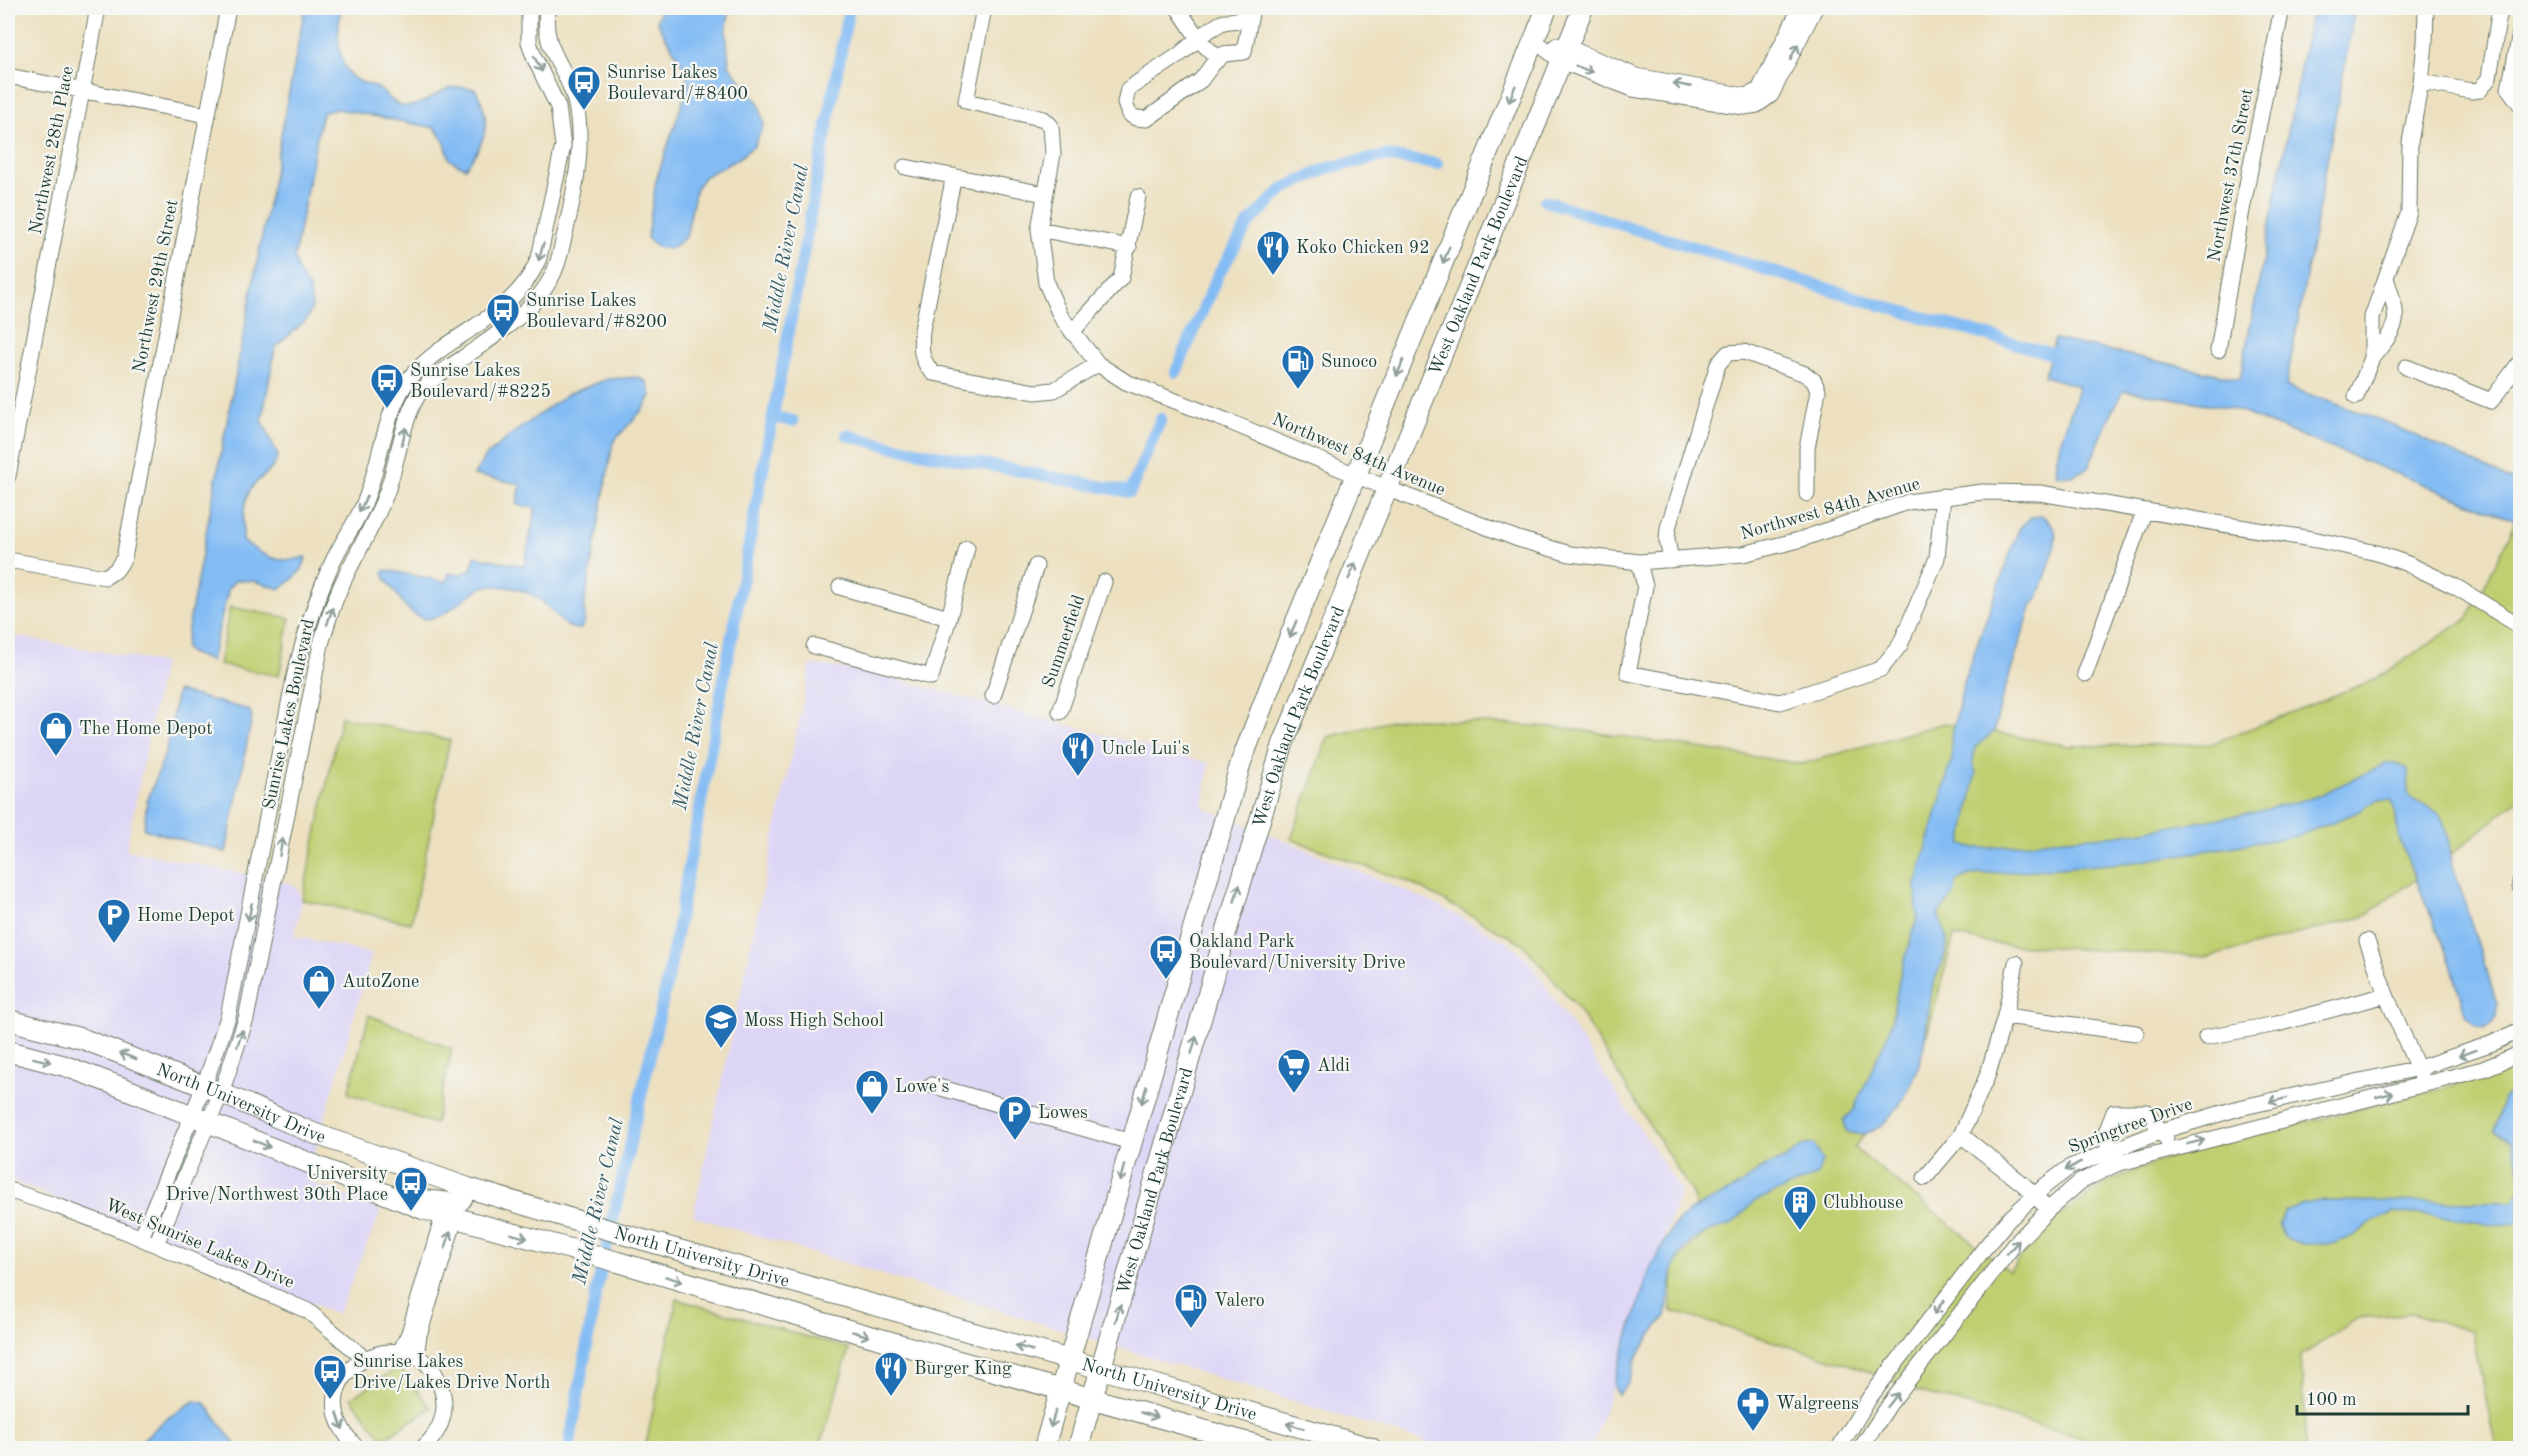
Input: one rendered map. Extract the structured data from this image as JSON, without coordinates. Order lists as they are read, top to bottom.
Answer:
{
  "streets": {
    "main road": ["West Oakland Park Boulevard", "North University Drive"],
    "street": [
      "Northwest 28th Place",
      "Northwest 37th Street",
      "Northwest 29th Street",
      "Northwest 84th Avenue",
      "Summerfield",
      "Sunrise Lakes Boulevard",
      "Springtree Drive",
      "West Sunrise Lakes Drive"
    ]
  },
  "crossings": [
    ["West Oakland Park Boulevard", "Northwest 84th Avenue"],
    ["West Oakland Park Boulevard", "North University Drive"],
    ["Sunrise Lakes Boulevard", "North University Drive"],
    ["Sunrise Lakes Boulevard", "West Sunrise Lakes Drive"]
  ],
  "water": ["Middle River Canal"],
  "places": {
    "bus stop": [
      "Sunrise Lakes Boulevard/#8400",
      "Sunrise Lakes Boulevard/#8200",
      "Sunrise Lakes Boulevard/#8225",
      "Oakland Park Boulevard/University Drive",
      "University Drive/Northwest 30th Place",
      "Sunrise Lakes Drive/Lakes Drive North"
    ],
    "restaurant": ["Koko Chicken 92", "Uncle Lui's", "Burger King"],
    "fuel station": ["Sunoco", "Valero"],
    "shop": ["The Home Depot", "AutoZone", "Lowe's"],
    "parking": ["Home Depot", "Lowes"],
    "school or university": ["Moss High School"],
    "supermarket": ["Aldi"],
    "building": ["Clubhouse"],
    "pharmacy": ["Walgreens"]
  },
  "scale_bar": "100 m"
}
